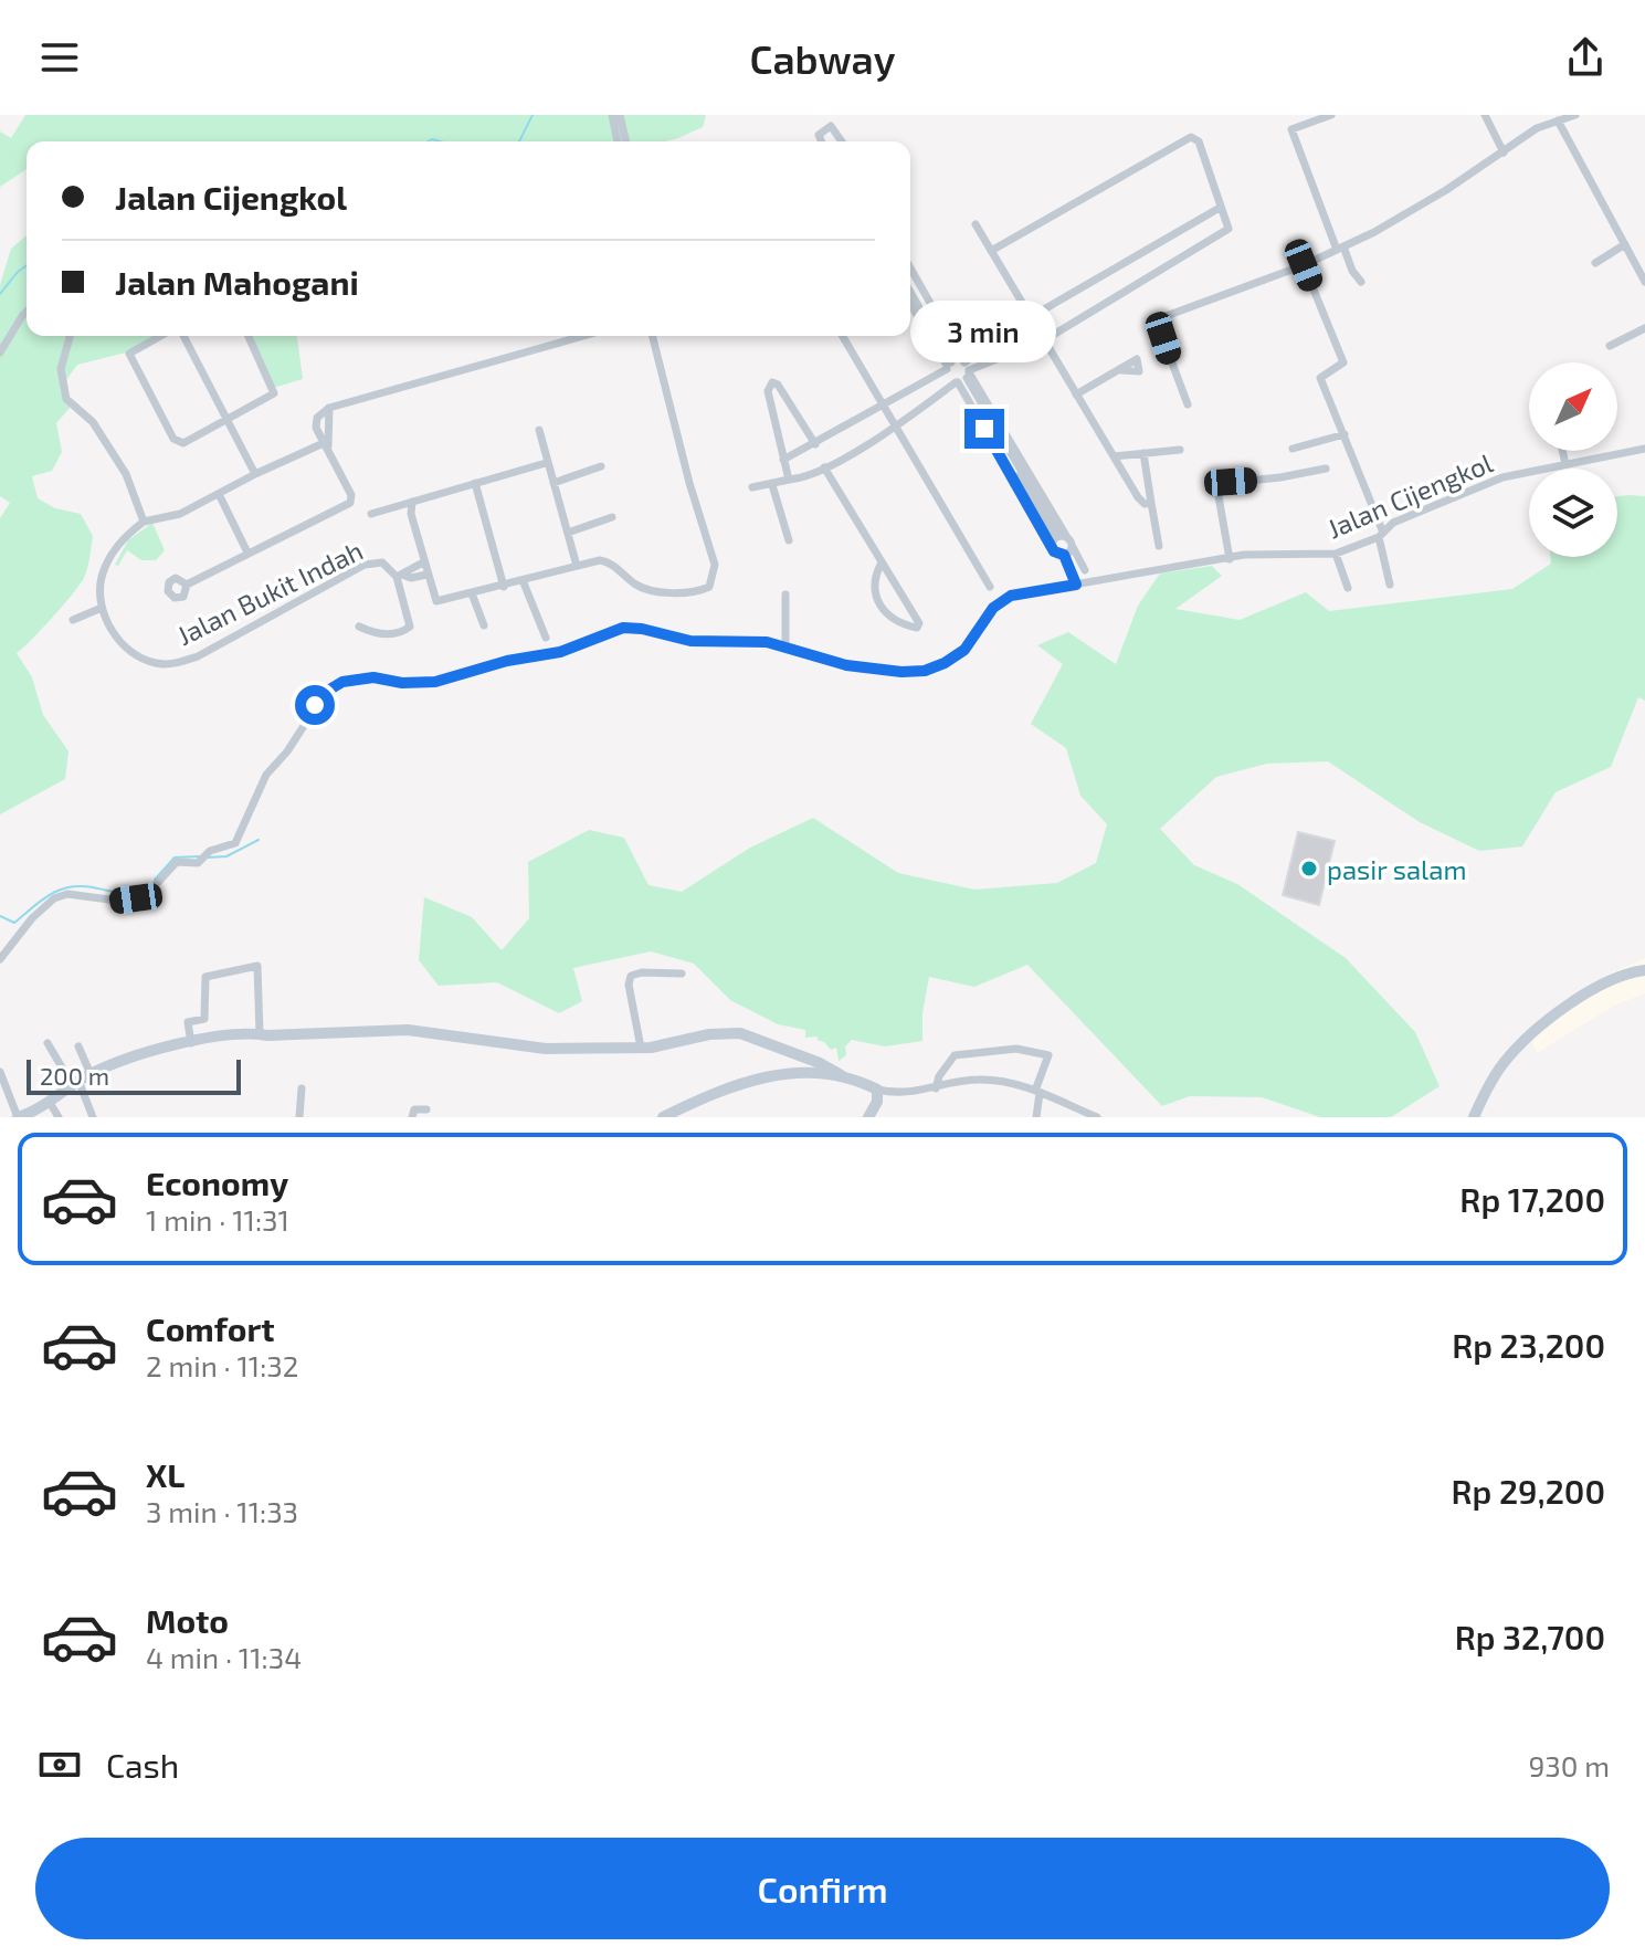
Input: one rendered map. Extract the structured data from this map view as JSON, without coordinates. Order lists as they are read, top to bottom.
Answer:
{
  "streets": {
    "street": ["Jalan Cijengkol", "Jalan Bukit Indah"]
  },
  "places": ["pasir salam"],
  "scale_bar": "200 m",
  "north": "top right",
  "page": {
    "header": "Cabway",
    "banner": ["Jalan Cijengkol", "Jalan Mahogani"],
    "bubble": "3 min",
    "scale": "200 m",
    "list": [
      {
        "name": "Economy",
        "note": "1 min · 11:31",
        "value": "Rp 17,200"
      },
      {
        "name": "Comfort",
        "note": "2 min · 11:32",
        "value": "Rp 23,200"
      },
      {
        "name": "XL",
        "note": "3 min · 11:33",
        "value": "Rp 29,200"
      },
      {
        "name": "Moto",
        "note": "4 min · 11:34",
        "value": "Rp 32,700"
      }
    ],
    "pay": ["Cash", "930 m"],
    "buttons": "Confirm"
  }
}
